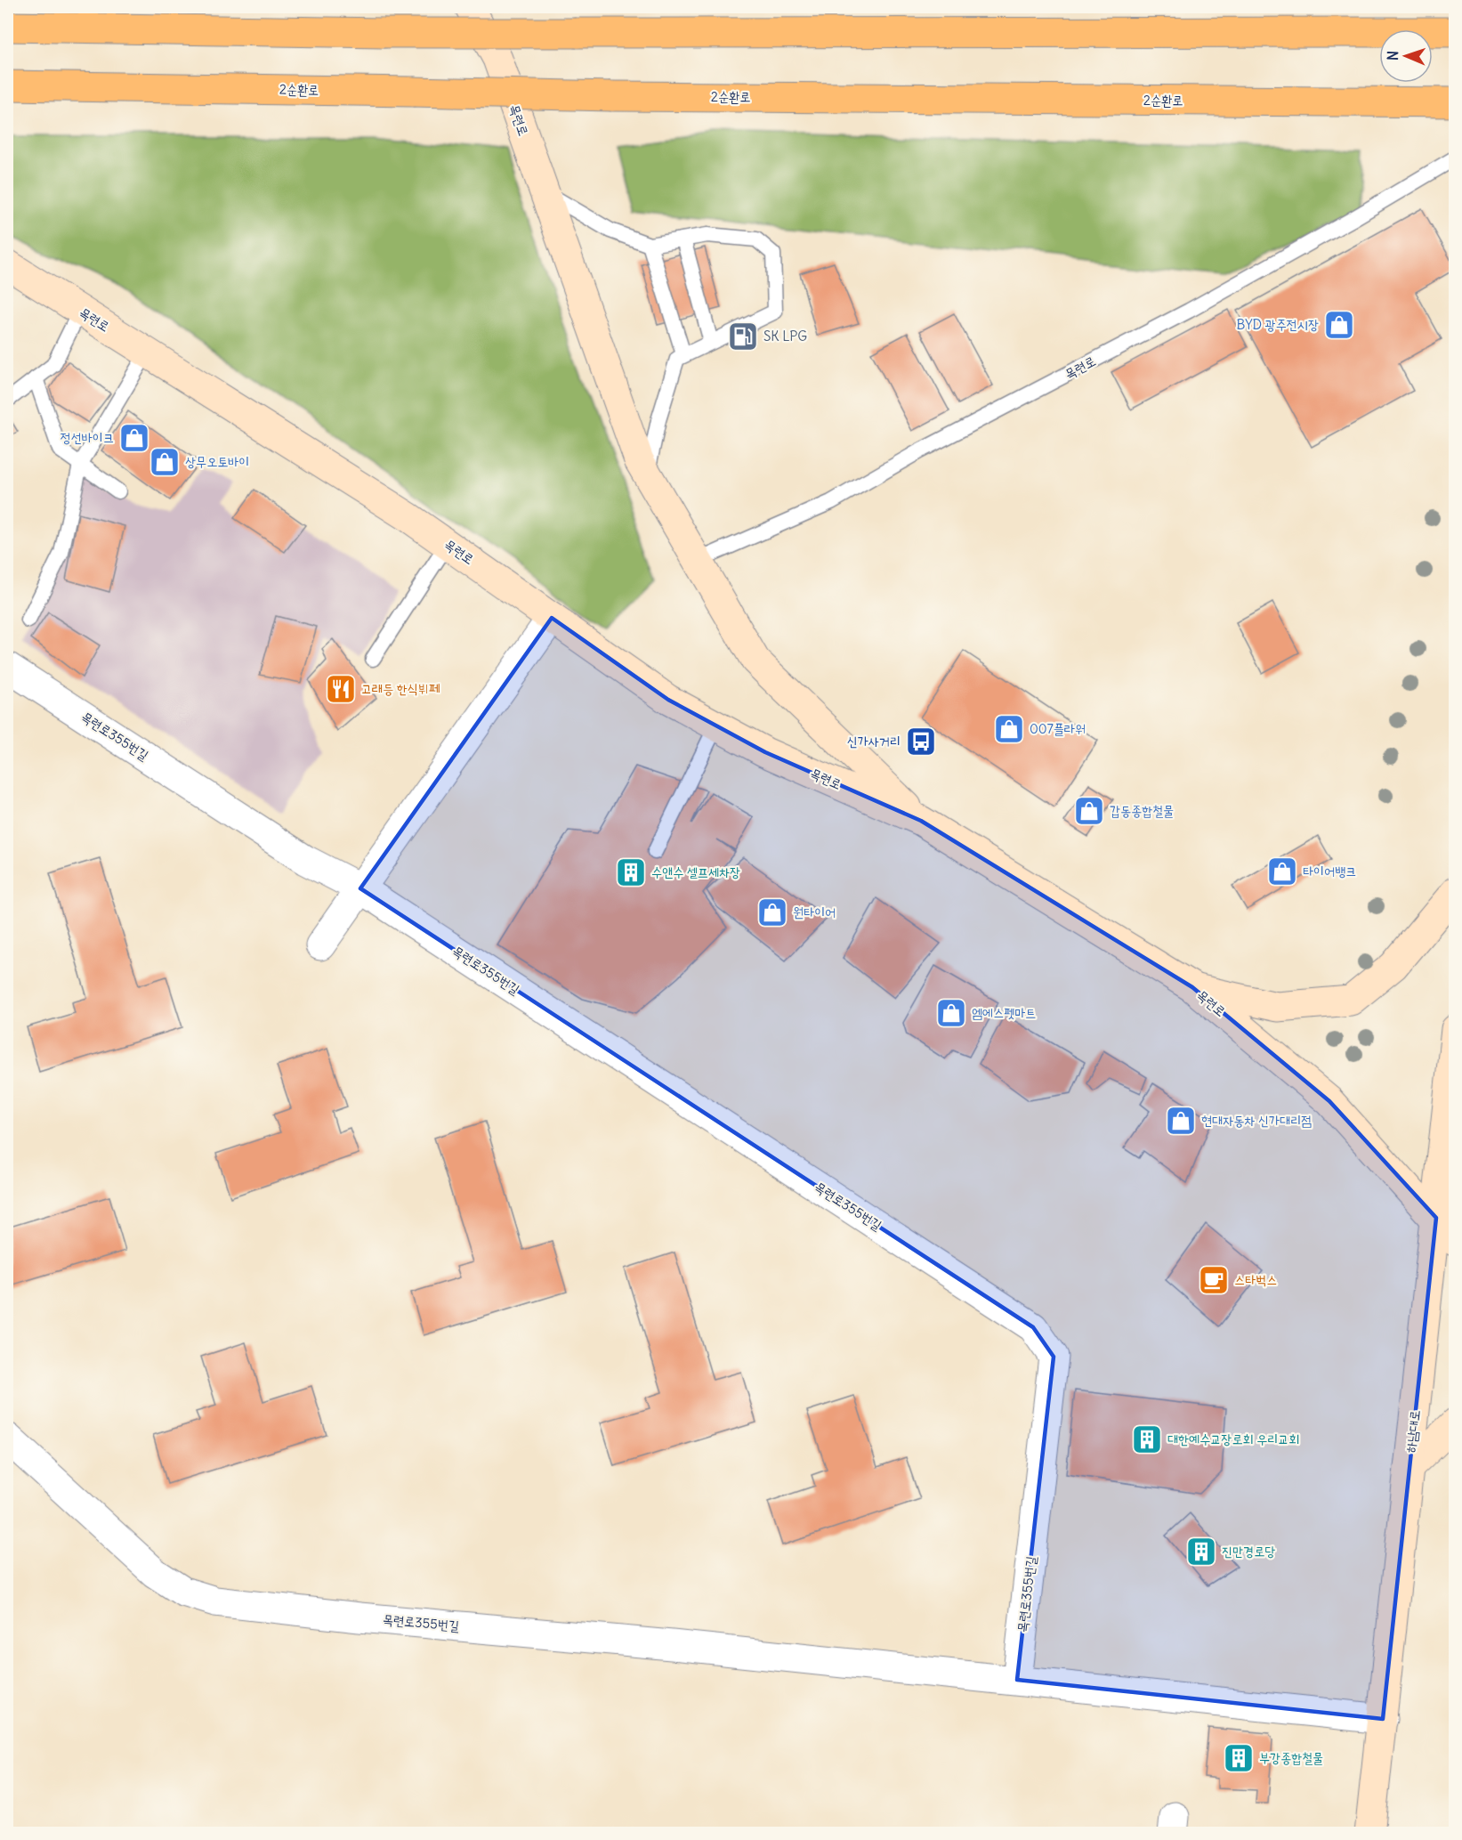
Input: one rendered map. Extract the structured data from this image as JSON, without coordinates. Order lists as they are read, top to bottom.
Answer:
{
  "streets": {
    "highway": ["2순환로"],
    "main road": ["목련로", "하남대로"],
    "street": ["목련로355번길"]
  },
  "crossings": [
    ["목련로", "하남대로"],
    ["목련로355번길", "하남대로"]
  ],
  "places": {
    "shop": [
      "BYD 광주전시장",
      "정선바이크",
      "상무오토바이",
      "007플라워",
      "갑동종합철물",
      "타이어뱅크",
      "원타이어",
      "엠에스펫마트",
      "현대자동차 신가대리점"
    ],
    "fuel station": ["SK LPG"],
    "restaurant": ["고래등 한식뷔페"],
    "bus stop": ["신가사거리"],
    "building": [
      "수앤수 셀프세차장",
      "대한예수교장로회 우리교회",
      "진만경로당",
      "부강종합철물"
    ],
    "cafe": ["스타벅스"]
  },
  "north": "left"
}
